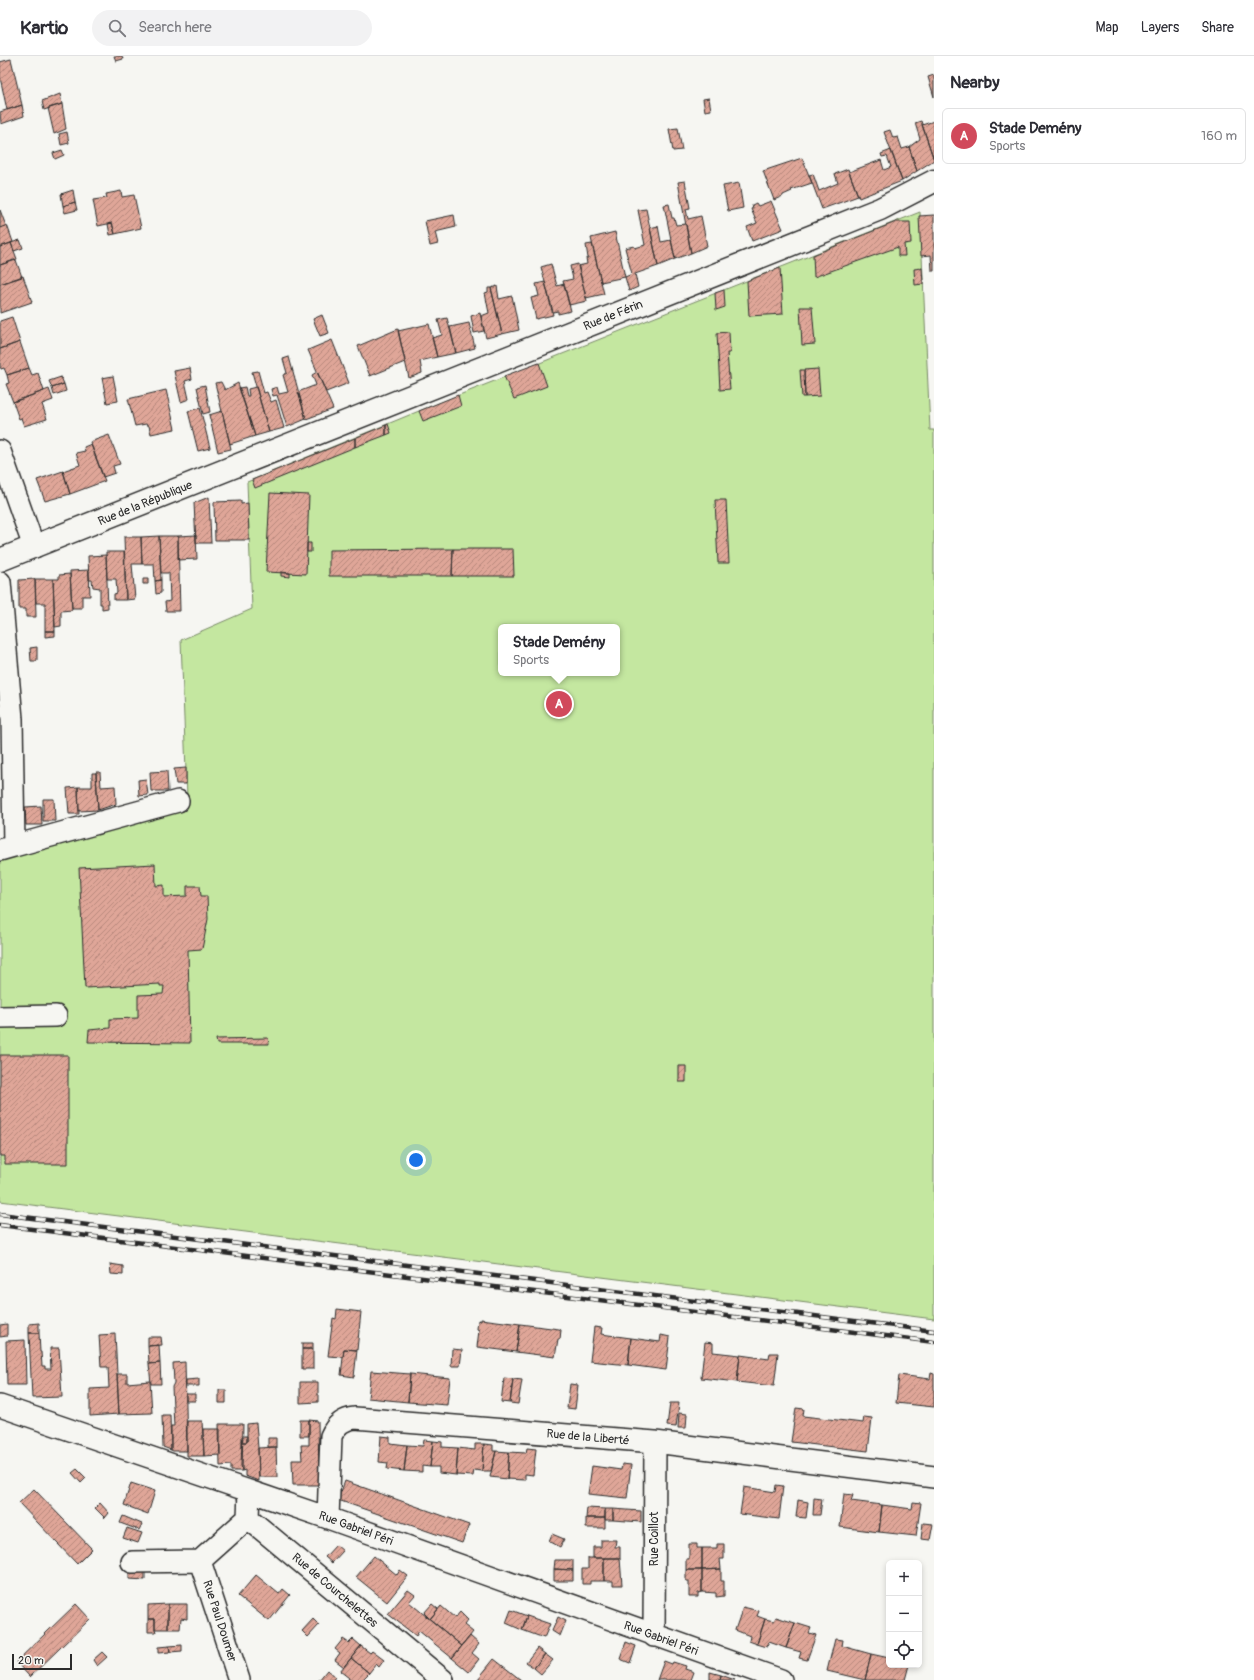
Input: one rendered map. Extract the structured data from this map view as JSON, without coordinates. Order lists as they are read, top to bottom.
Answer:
{
  "streets": {
    "main road": ["Rue de Férin", "Rue de la République"],
    "street": [
      "Rue de la Liberté",
      "Rue Gabriel Péri",
      "Rue Coillot",
      "Rue de Courchelettes",
      "Rue Paul Doumer"
    ]
  },
  "crossings": [
    ["Rue de Férin", "Rue de la République"],
    ["Rue de la Liberté", "Rue Gabriel Péri"],
    ["Rue de la Liberté", "Rue Coillot"],
    ["Rue Gabriel Péri", "Rue Coillot"]
  ],
  "scale_bar": "20 m",
  "page": {
    "header": "Kartio",
    "search": "Search here",
    "nav": ["Map", "Layers", "Share"],
    "heading": "Nearby",
    "list": [
      {
        "mark": "A",
        "name": "Stade Demény",
        "note": "Sports",
        "value": "160 m"
      }
    ],
    "popup": ["Stade Demény", "Sports"],
    "pins": "A",
    "map_buttons": ["+", "−"],
    "scale": "20 m"
  }
}
